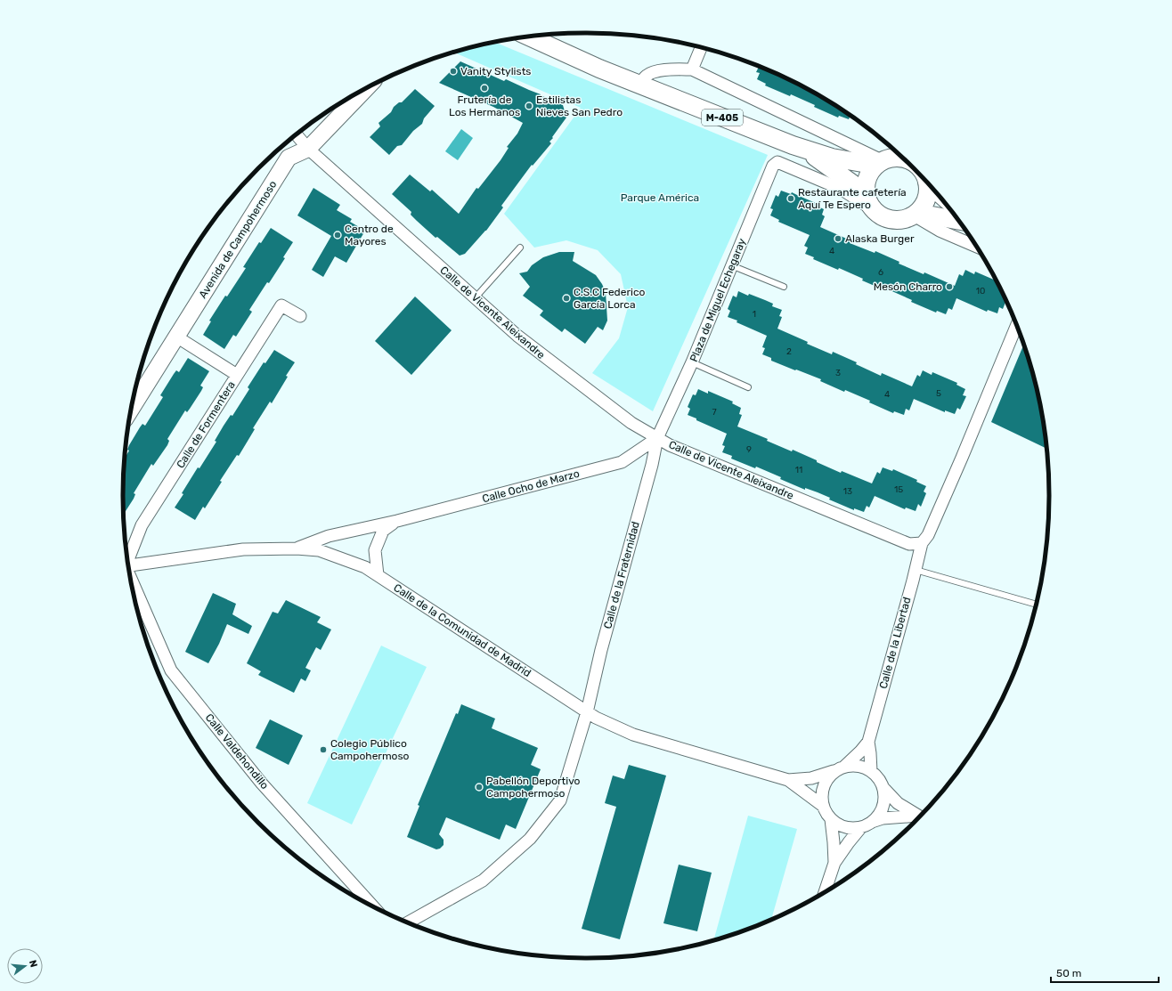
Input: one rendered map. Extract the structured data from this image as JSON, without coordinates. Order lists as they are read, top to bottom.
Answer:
{
  "streets": {
    "main road": ["M-405"],
    "street": [
      "Avenida de Campohermoso",
      "Plaza de Miguel Echegaray",
      "Calle de Vicente Aleixandre",
      "Calle de Formentera",
      "Calle Ocho de Marzo",
      "Calle de la Fraternidad",
      "Calle de la Comunidad de Madrid",
      "Calle de la Libertad",
      "Calle Valdehondillo"
    ]
  },
  "crossings": [
    ["M-405", "Plaza de Miguel Echegaray"],
    ["Avenida de Campohermoso", "Calle de Vicente Aleixandre"],
    ["Plaza de Miguel Echegaray", "Calle de Vicente Aleixandre"],
    ["Plaza de Miguel Echegaray", "Calle Ocho de Marzo"],
    ["Plaza de Miguel Echegaray", "Calle de la Fraternidad"],
    ["Calle de Vicente Aleixandre", "Calle Ocho de Marzo"],
    ["Calle de Vicente Aleixandre", "Calle de la Fraternidad"],
    ["Calle de Vicente Aleixandre", "Calle de la Libertad"],
    ["Calle Ocho de Marzo", "Calle de la Fraternidad"],
    ["Calle Ocho de Marzo", "Calle de la Comunidad de Madrid"],
    ["Calle de la Fraternidad", "Calle de la Comunidad de Madrid"],
    ["Calle de la Comunidad de Madrid", "Calle de la Libertad"]
  ],
  "parks": ["Parque América"],
  "places": [
    "Vanity Stylists",
    "Frutería de Los Hermanos",
    "Estilistas Nieves San Pedro",
    "Restaurante cafetería Aquí Te Espero",
    "Centro de Mayores",
    "Alaska Burger",
    "Mesón Charro",
    "C.S.C Federico García Lorca",
    "Colegio Público Campohermoso",
    "Pabellón Deportivo Campohermoso"
  ],
  "house_numbers": [
    "4",
    "6",
    "10",
    "1",
    "2",
    "3",
    "5",
    "4",
    "7",
    "9",
    "11",
    "15",
    "13"
  ],
  "scale_bar": "50 m",
  "north": "right"
}
